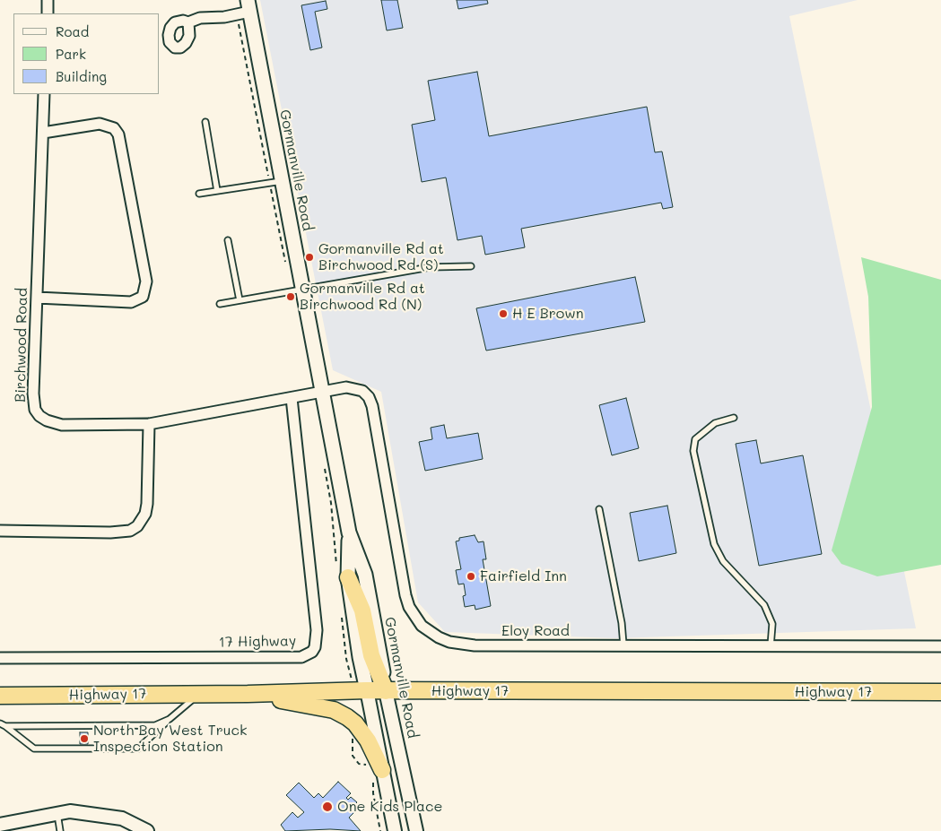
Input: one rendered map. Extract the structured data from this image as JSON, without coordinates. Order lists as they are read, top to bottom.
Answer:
{
  "streets": {
    "highway": ["Highway 17"],
    "main road": ["Gormanville Road"],
    "street": ["Birchwood Road", "Eloy Road", "17 Highway"]
  },
  "crossings": [
    ["Gormanville Road", "Birchwood Road"],
    ["Gormanville Road", "Eloy Road"],
    ["Gormanville Road", "Highway 17"],
    ["Birchwood Road", "Eloy Road"],
    ["Birchwood Road", "17 Highway"]
  ],
  "places": [
    "Gormanville Rd at Birchwood Rd (S)",
    "Gormanville Rd at Birchwood Rd (N)",
    "H E Brown",
    "Fairfield Inn",
    "North Bay West Truck Inspection Station",
    "One Kids Place"
  ],
  "legend": ["Road", "Park", "Building"]
}
